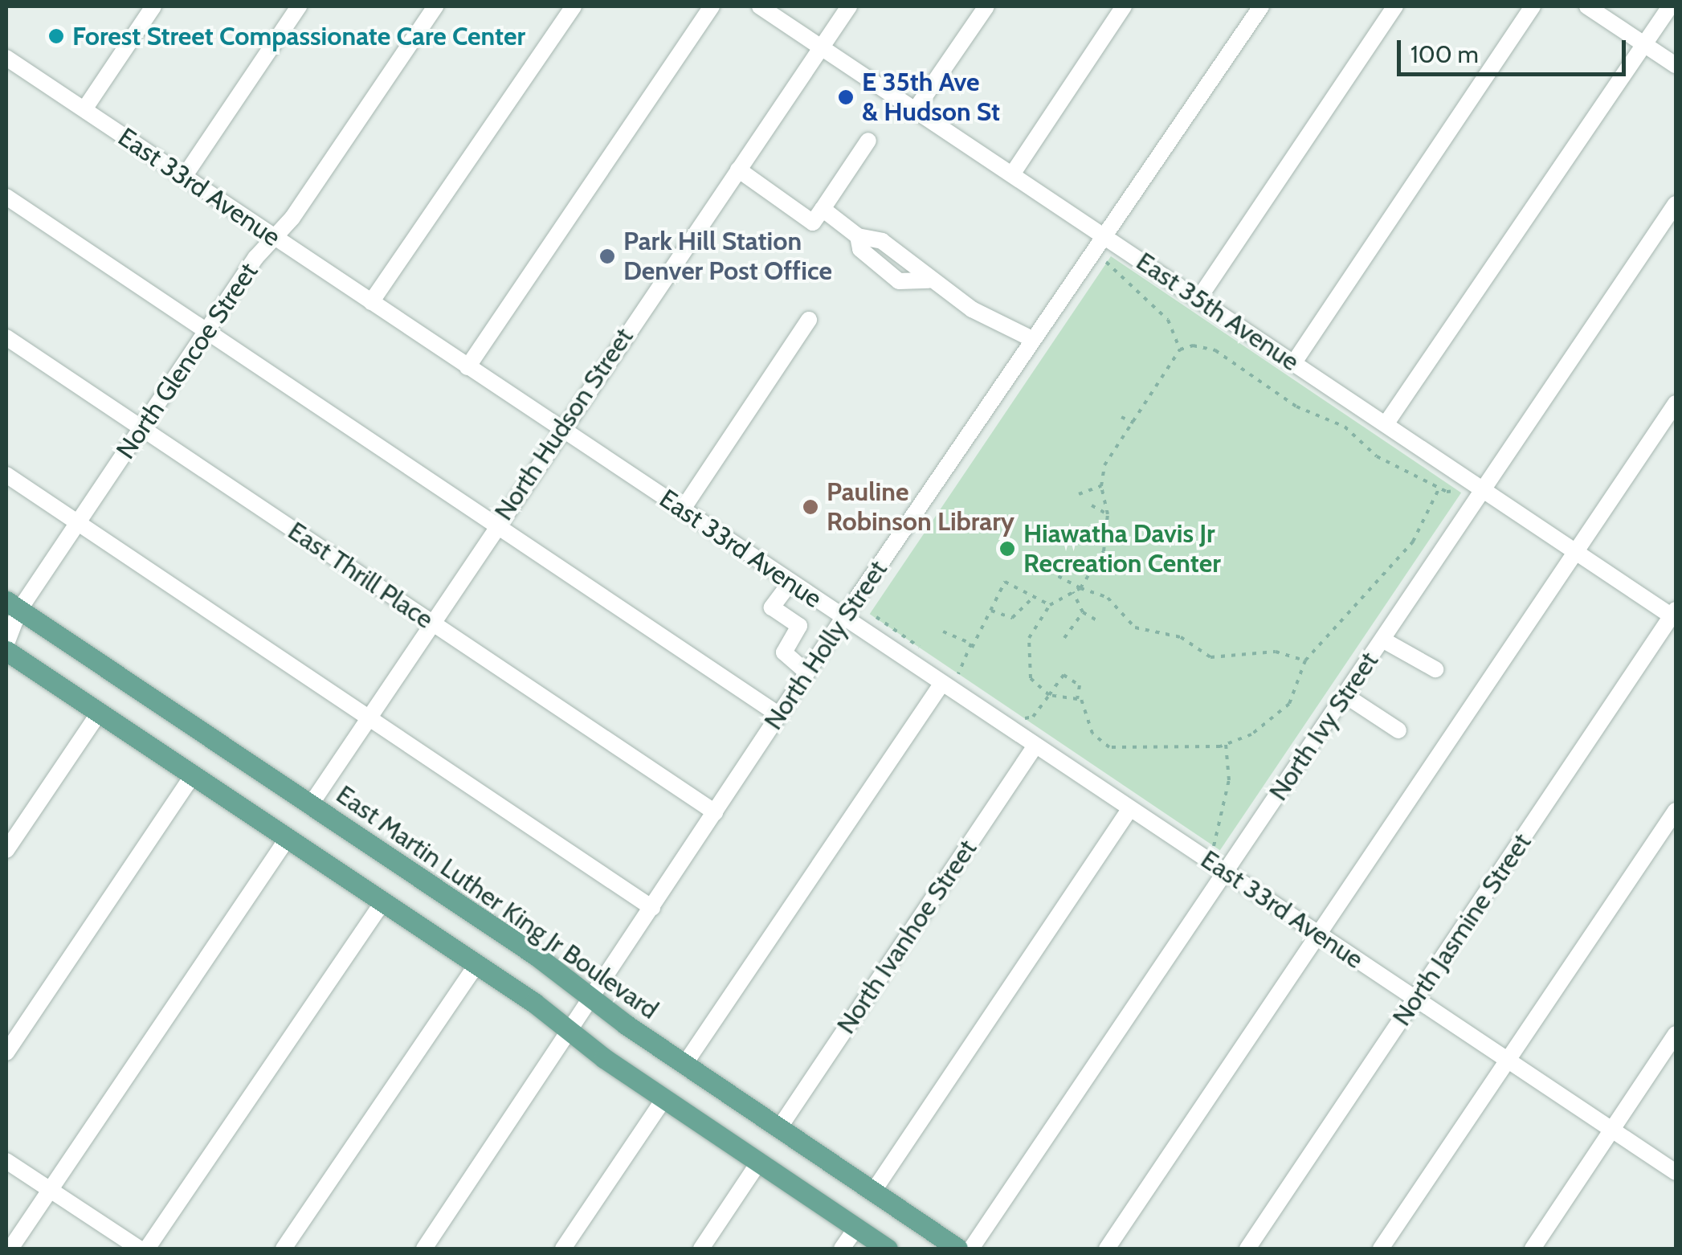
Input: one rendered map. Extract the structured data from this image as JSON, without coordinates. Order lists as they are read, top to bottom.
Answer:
{
  "streets": {
    "main road": ["East Martin Luther King Jr Boulevard"],
    "street": [
      "East 33rd Avenue",
      "East 35th Avenue",
      "North Glencoe Street",
      "North Hudson Street",
      "East Thrill Place",
      "North Holly Street",
      "North Ivy Street",
      "North Jasmine Street",
      "North Ivanhoe Street"
    ]
  },
  "crossings": [
    ["East 33rd Avenue", "North Glencoe Street"],
    ["East 33rd Avenue", "North Hudson Street"],
    ["East 33rd Avenue", "North Holly Street"],
    ["East 33rd Avenue", "North Ivy Street"],
    ["East 33rd Avenue", "North Jasmine Street"],
    ["East 33rd Avenue", "North Ivanhoe Street"],
    ["East 35th Avenue", "North Hudson Street"],
    ["East 35th Avenue", "North Holly Street"],
    ["East 35th Avenue", "North Ivy Street"],
    ["East 35th Avenue", "North Jasmine Street"],
    ["North Glencoe Street", "East Thrill Place"],
    ["North Glencoe Street", "East Martin Luther King Jr Boulevard"],
    ["North Hudson Street", "East Thrill Place"],
    ["North Hudson Street", "East Martin Luther King Jr Boulevard"],
    ["East Thrill Place", "North Holly Street"],
    ["North Holly Street", "East Martin Luther King Jr Boulevard"],
    ["East Martin Luther King Jr Boulevard", "North Ivanhoe Street"]
  ],
  "places": [
    "Forest Street Compassionate Care Center",
    "E 35th Ave & Hudson St",
    "Park Hill Station Denver Post Office",
    "Pauline Robinson Library",
    "Hiawatha Davis Jr Recreation Center"
  ],
  "scale_bar": "100 m"
}
